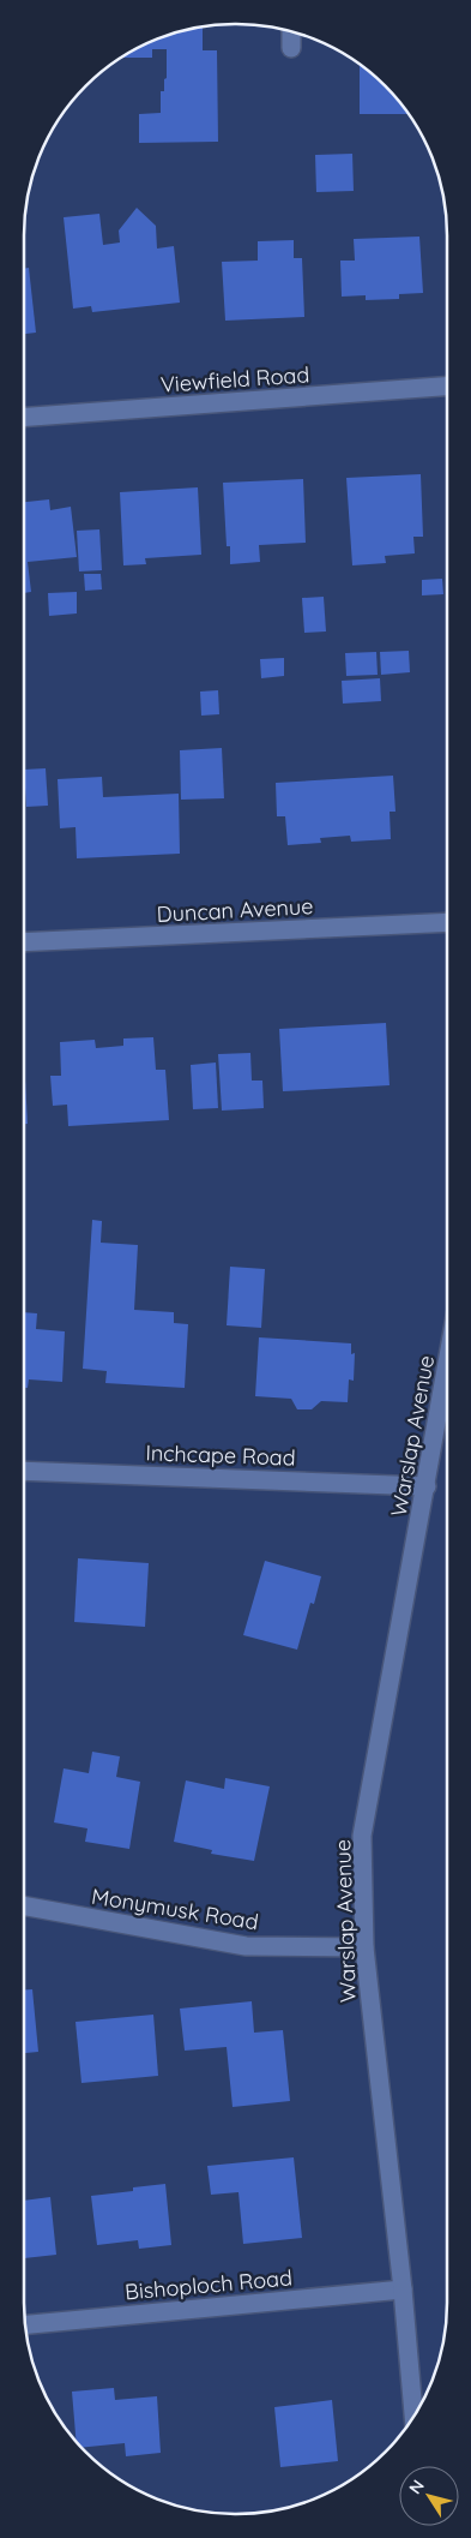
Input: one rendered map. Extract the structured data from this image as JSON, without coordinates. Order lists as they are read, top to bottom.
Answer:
{
  "streets": {
    "street": [
      "Viewfield Road",
      "Duncan Avenue",
      "Warslap Avenue",
      "Inchcape Road",
      "Monymusk Road",
      "Bishoploch Road"
    ]
  },
  "crossings": [
    ["Warslap Avenue", "Inchcape Road"],
    ["Warslap Avenue", "Monymusk Road"],
    ["Warslap Avenue", "Bishoploch Road"]
  ],
  "north": "top left"
}
